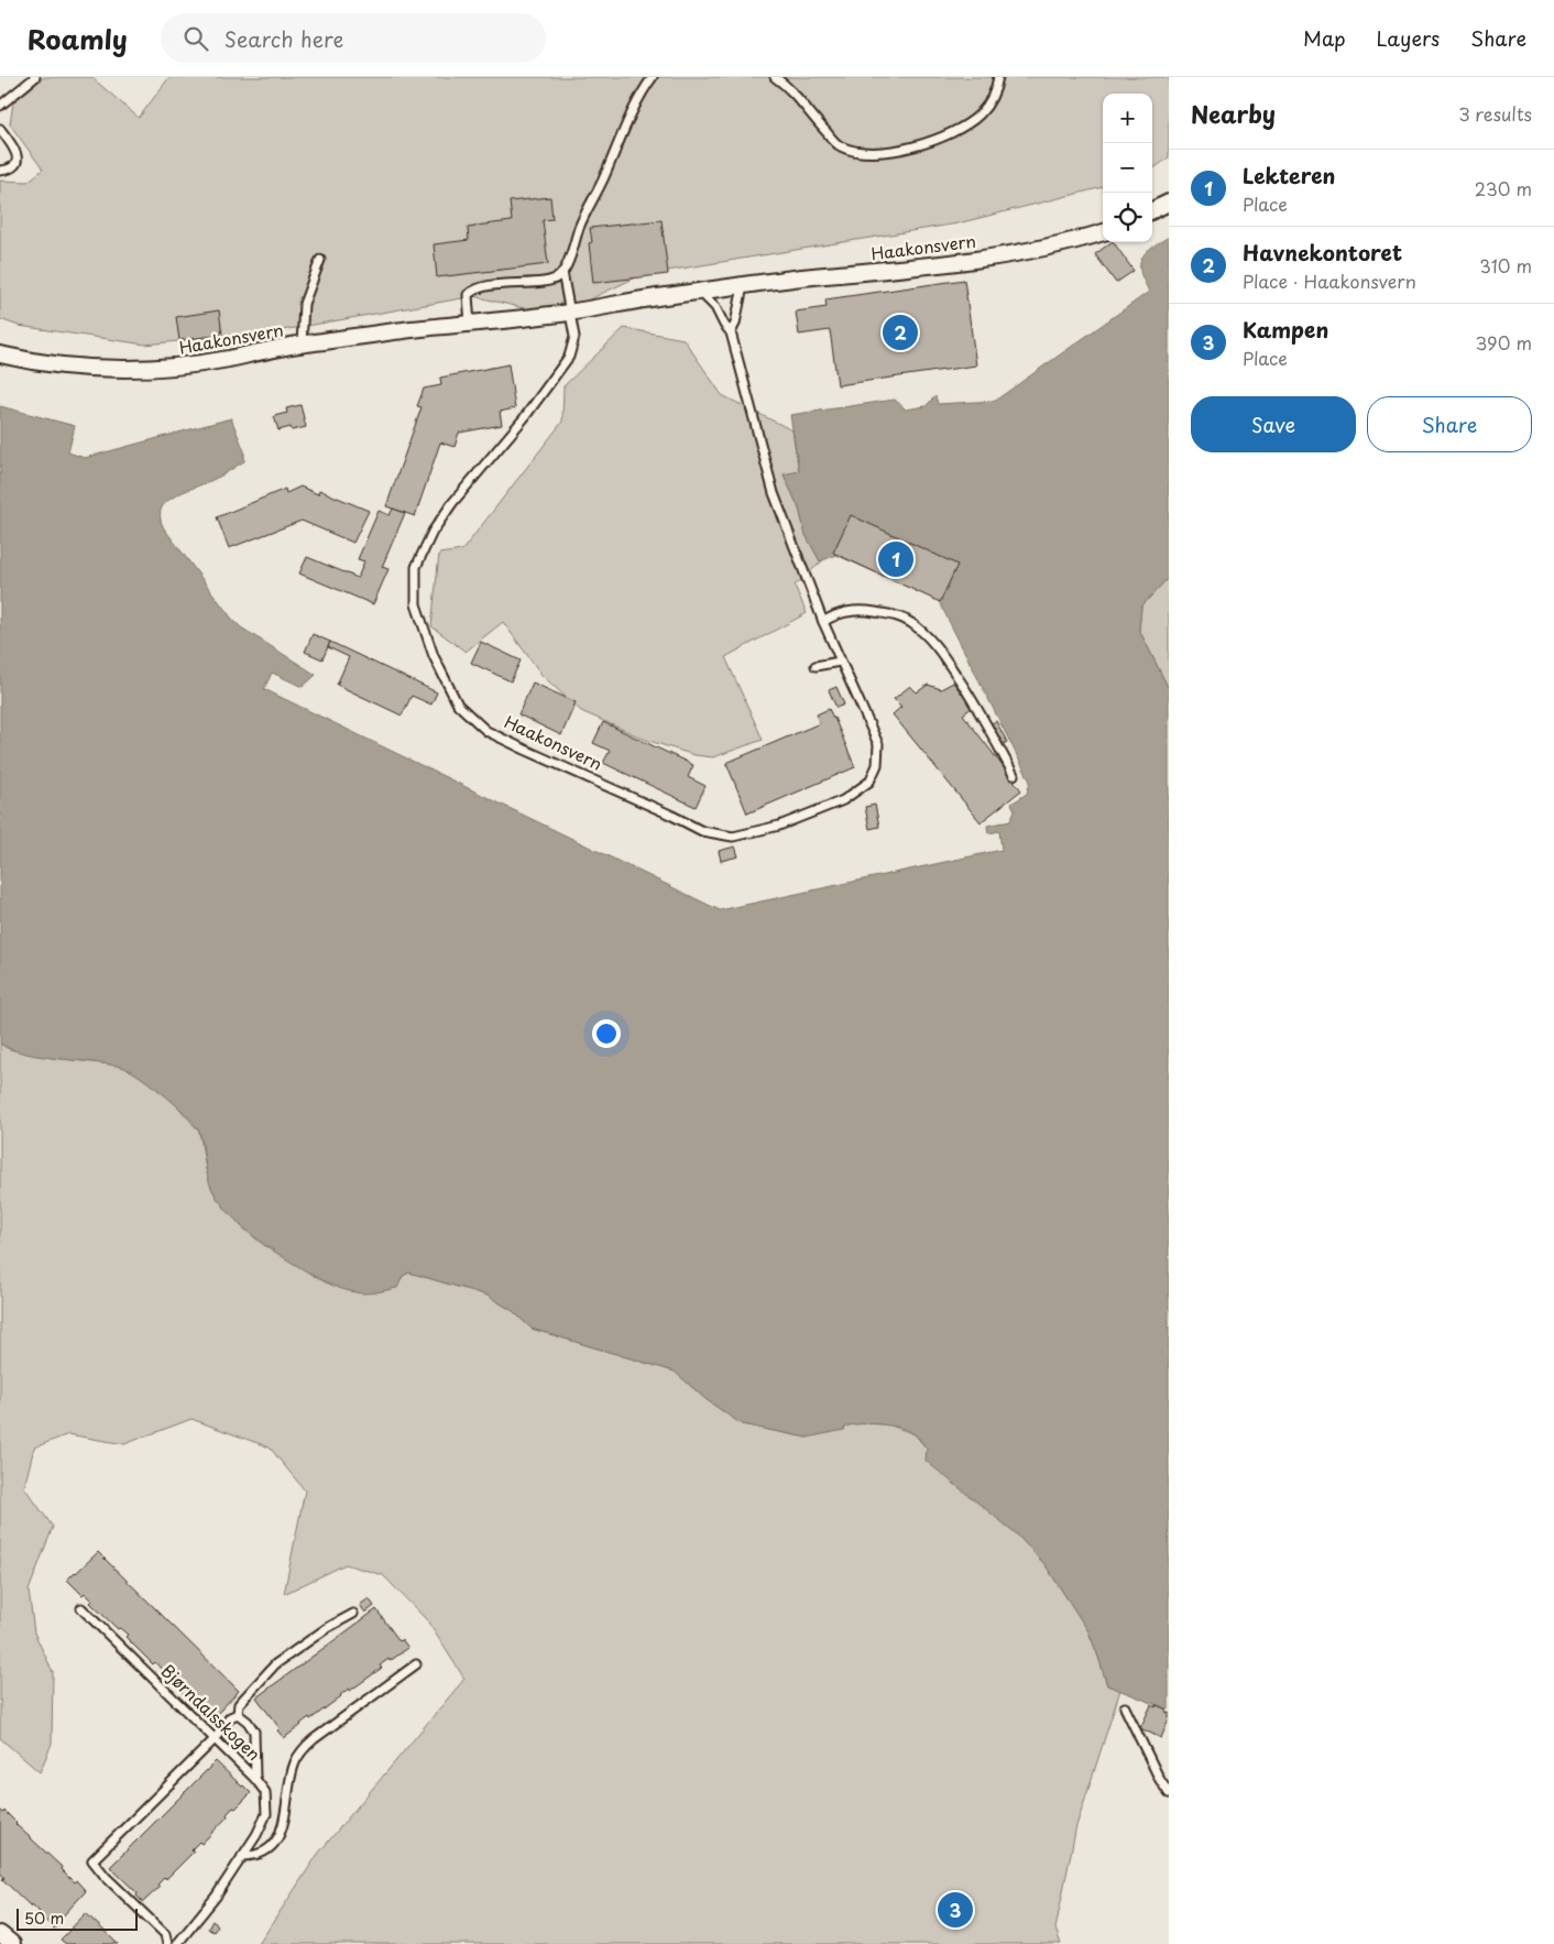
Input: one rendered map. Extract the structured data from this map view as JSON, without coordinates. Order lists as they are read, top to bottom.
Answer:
{
  "streets": {
    "street": ["Haakonsvern"],
    "lane": ["Bjørndalsskogen"]
  },
  "scale_bar": "50 m",
  "page": {
    "header": "Roamly",
    "search": "Search here",
    "nav": ["Map", "Layers", "Share"],
    "heading": ["Nearby", "3 results"],
    "map_buttons": ["+", "−"],
    "list": [
      {
        "mark": "1",
        "name": "Lekteren",
        "note": "Place",
        "value": "230 m"
      },
      {
        "mark": "2",
        "name": "Havnekontoret",
        "note": "Place · Haakonsvern",
        "value": "310 m"
      },
      {
        "mark": "3",
        "name": "Kampen",
        "note": "Place",
        "value": "390 m"
      }
    ],
    "pins": ["2", "1", "3"],
    "buttons": ["Save", "Share"],
    "scale": "50 m"
  }
}
